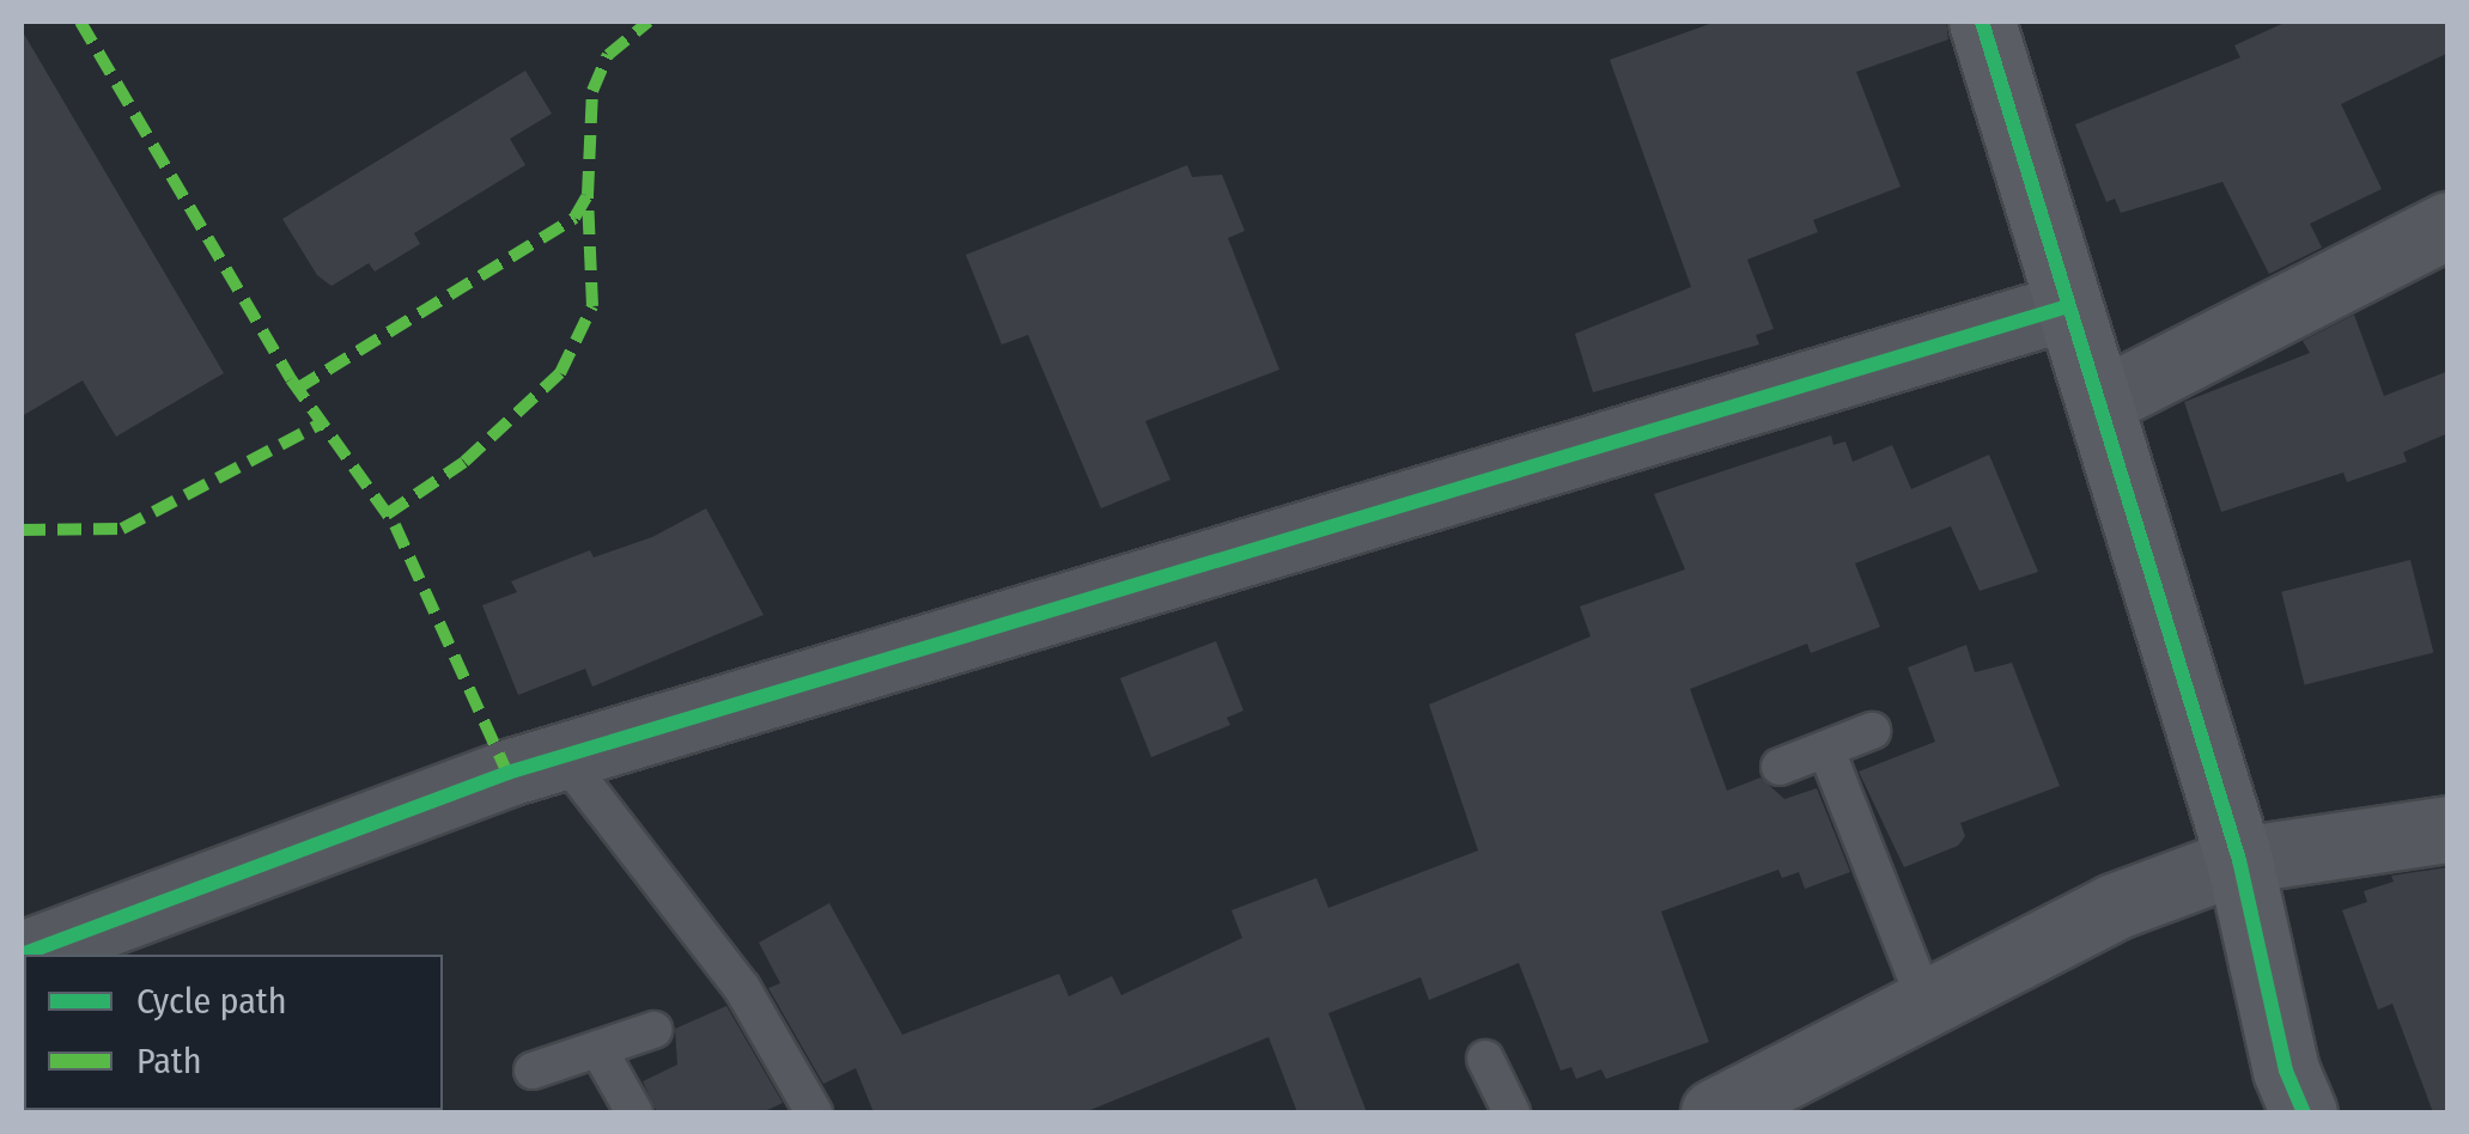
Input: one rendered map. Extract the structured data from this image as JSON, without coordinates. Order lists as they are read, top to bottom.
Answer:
{
  "legend": ["Cycle path", "Path"]
}
